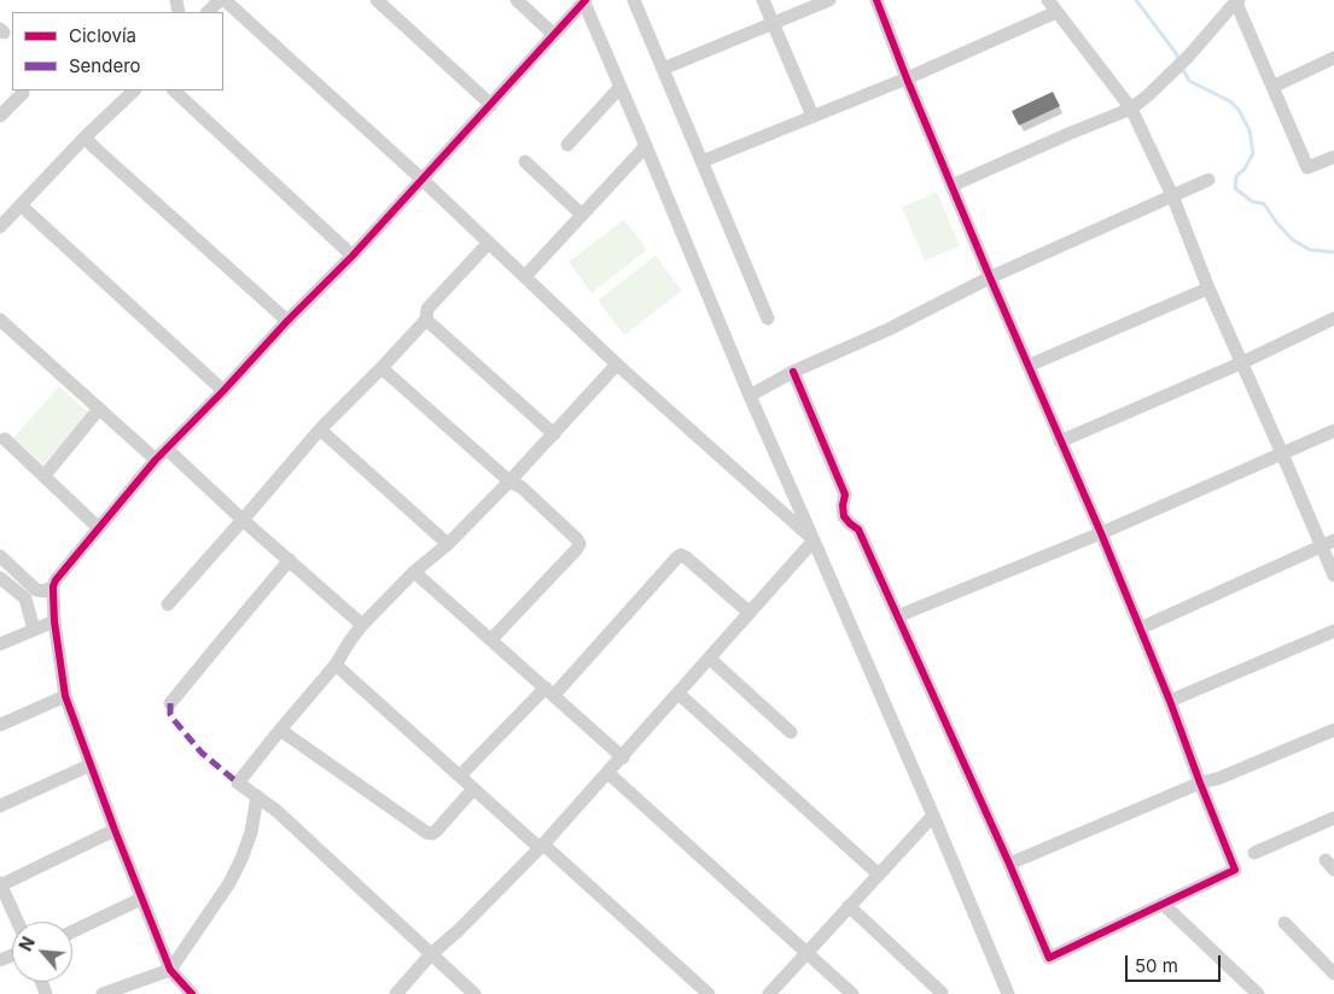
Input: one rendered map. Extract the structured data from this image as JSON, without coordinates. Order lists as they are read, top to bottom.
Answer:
{
  "legend": ["Ciclovía", "Sendero"],
  "scale_bar": "50 m",
  "north": "top left"
}
